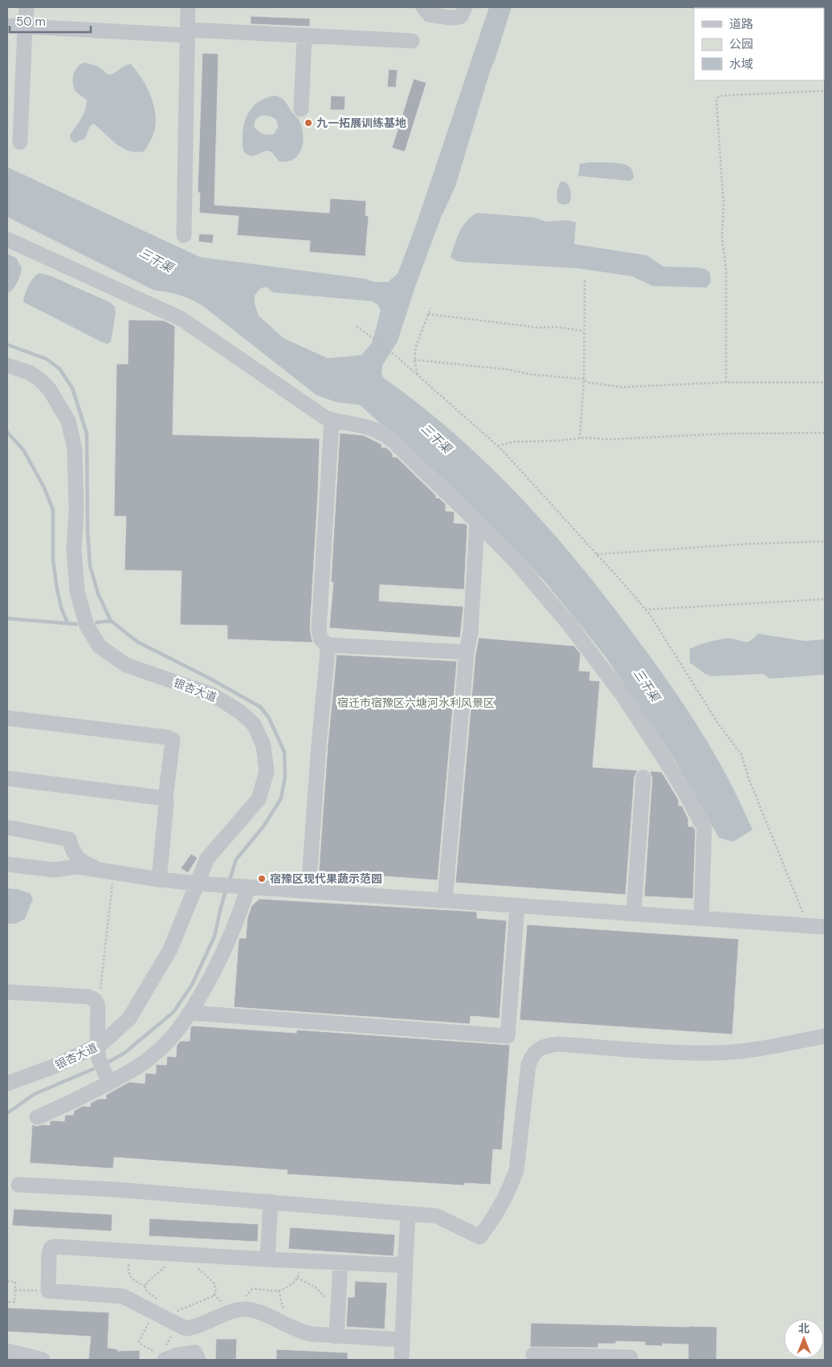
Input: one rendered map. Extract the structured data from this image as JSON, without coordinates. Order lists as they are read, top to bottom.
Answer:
{
  "streets": {
    "street": ["银杏大道"]
  },
  "water": ["三干渠"],
  "parks": ["宿迁市宿豫区六塘河水利风景区"],
  "places": ["九一拓展训练基地", "宿豫区现代果蔬示范园"],
  "legend": ["道路", "公园", "水域"],
  "scale_bar": "50 m",
  "north": "top"
}
